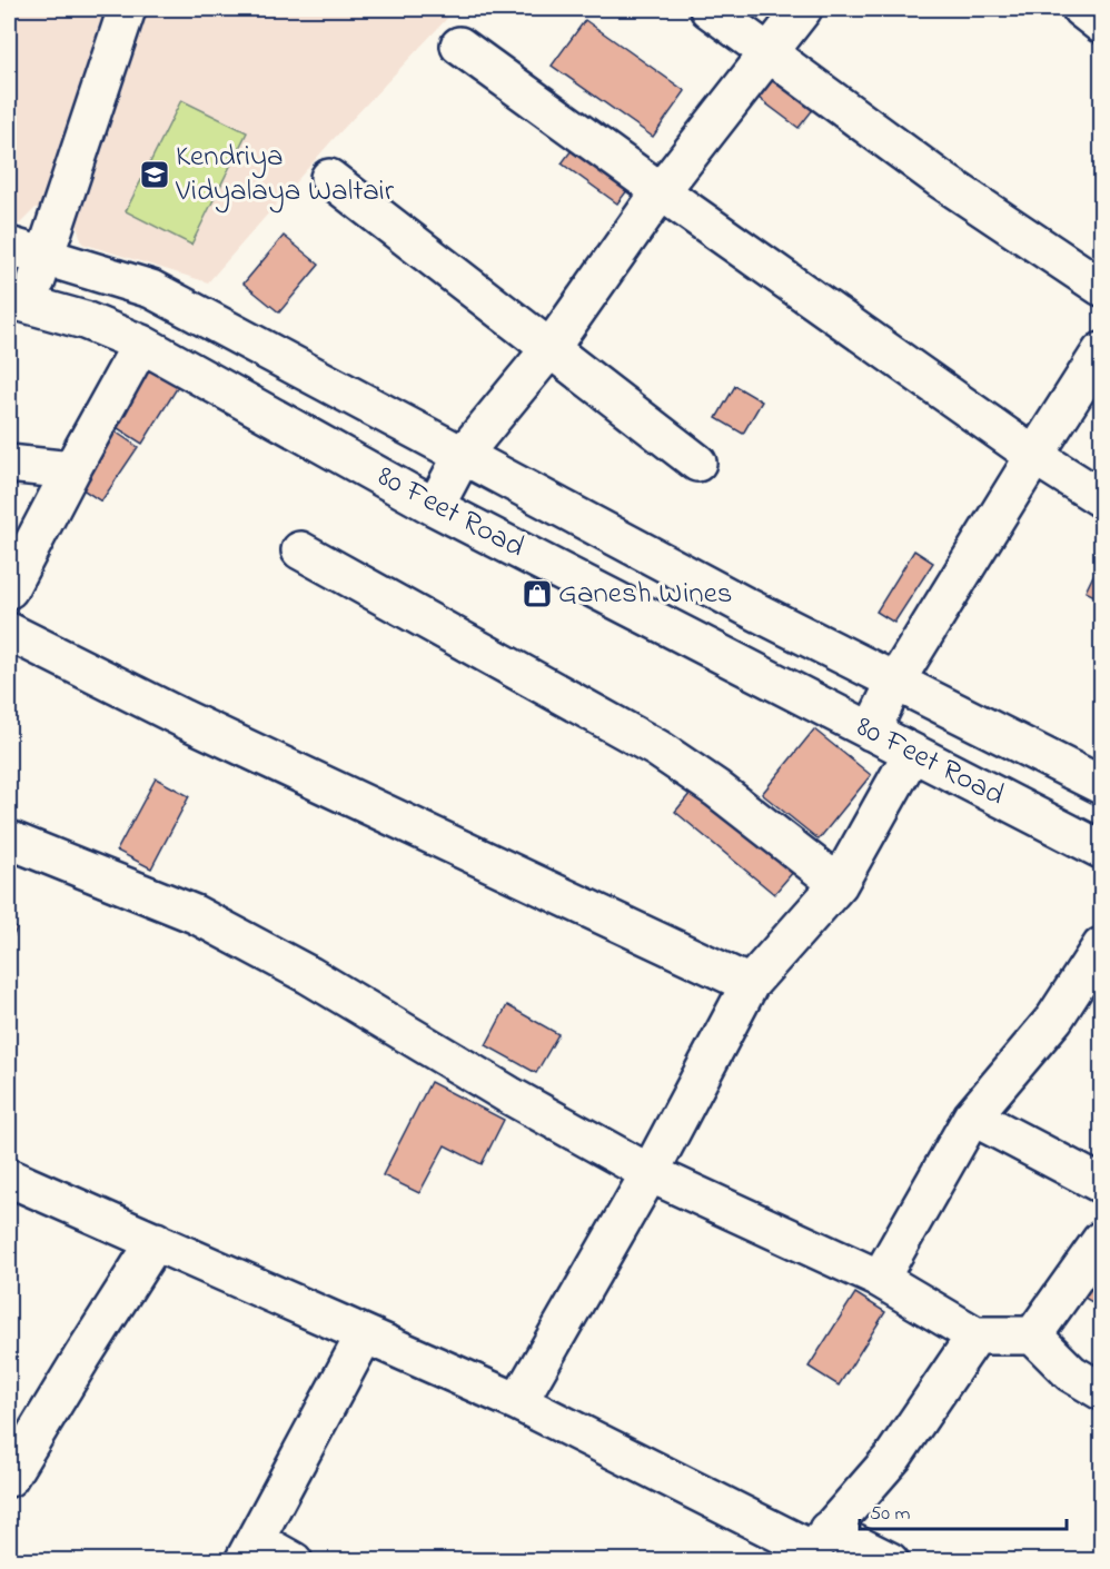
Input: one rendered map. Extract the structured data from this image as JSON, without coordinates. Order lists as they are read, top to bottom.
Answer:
{
  "streets": {
    "street": ["80 Feet Road"]
  },
  "places": {
    "school or university": ["Kendriya Vidyalaya Waltair"],
    "shop": ["Ganesh Wines"]
  },
  "scale_bar": "50 m"
}
